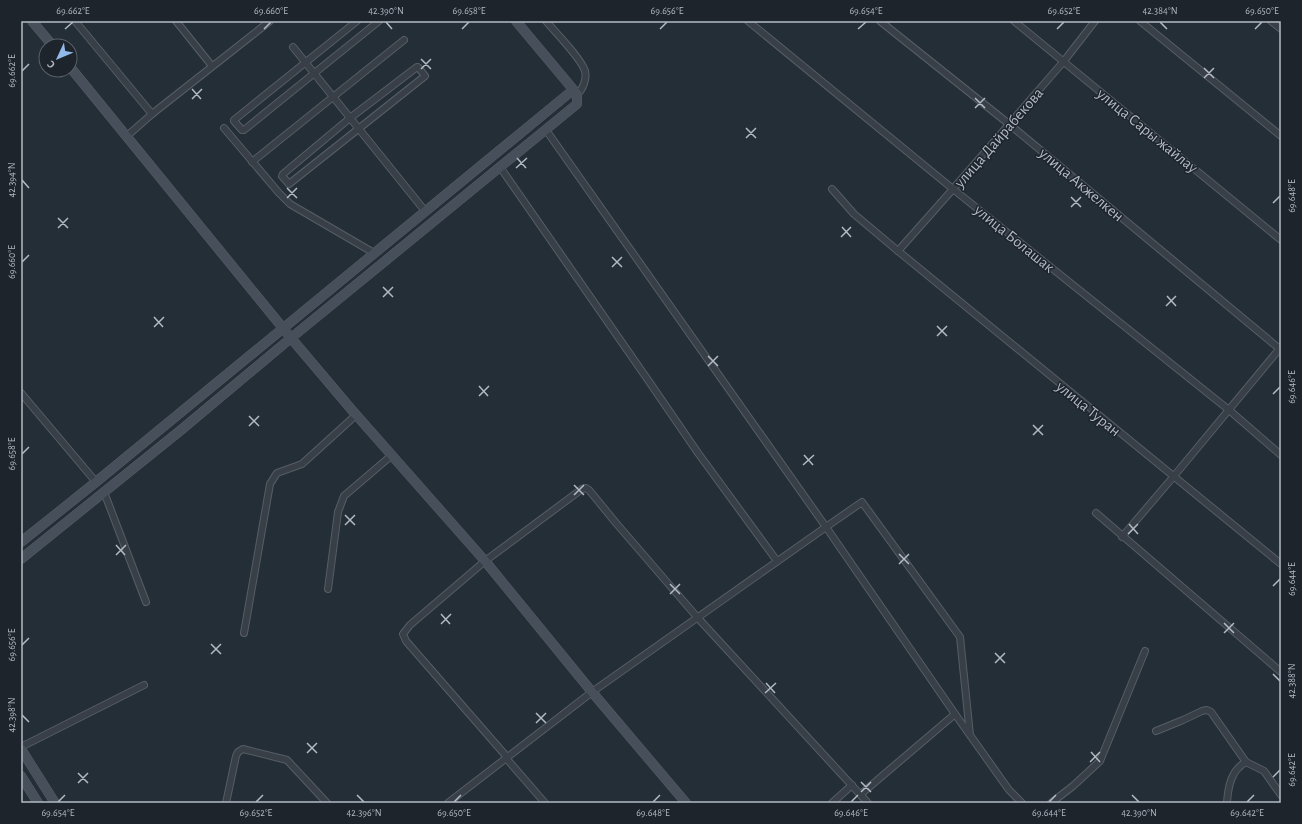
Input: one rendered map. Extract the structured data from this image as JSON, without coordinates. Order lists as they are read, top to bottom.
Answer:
{
  "streets": {
    "street": [
      "улица Сары жайлау",
      "улица Дайрабекова",
      "улица Акжелкен",
      "улица Болашак",
      "улица Туран"
    ]
  },
  "crossings": [
    ["улица Сары жайлау", "улица Дайрабекова"],
    ["улица Дайрабекова", "улица Акжелкен"],
    ["улица Дайрабекова", "улица Болашак"],
    ["улица Дайрабекова", "улица Туран"]
  ],
  "north": "bottom left",
  "coordinates": [
    "69.662°E",
    "69.660°E",
    "42.390°N",
    "69.658°E",
    "69.656°E",
    "69.654°E",
    "69.652°E",
    "42.384°N",
    "69.650°E",
    "42.394°N",
    "69.648°E",
    "69.646°E",
    "69.644°E",
    "42.388°N",
    "42.398°N",
    "69.642°E",
    "42.396°N"
  ]
}
